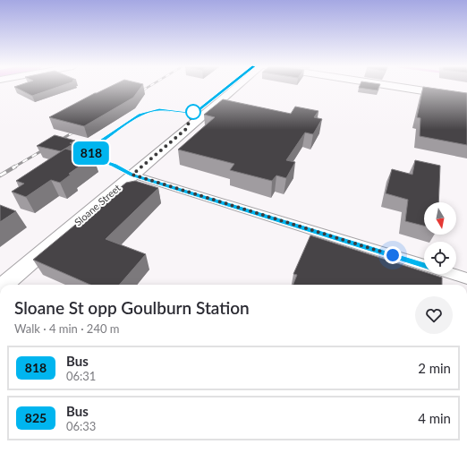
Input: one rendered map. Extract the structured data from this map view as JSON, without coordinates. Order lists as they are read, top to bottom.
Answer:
{
  "streets": {
    "street": ["Sloane Street"]
  },
  "lines": ["bus line 818"],
  "north": "bottom",
  "page": {
    "on_map": "818",
    "heading": ["Sloane St opp Goulburn Station", "Walk · 4 min · 240 m"],
    "list": [
      {
        "mark": "818",
        "name": "Bus",
        "note": "06:31",
        "value": "2 min"
      },
      {
        "mark": "825",
        "name": "Bus",
        "note": "06:33",
        "value": "4 min"
      }
    ]
  }
}
